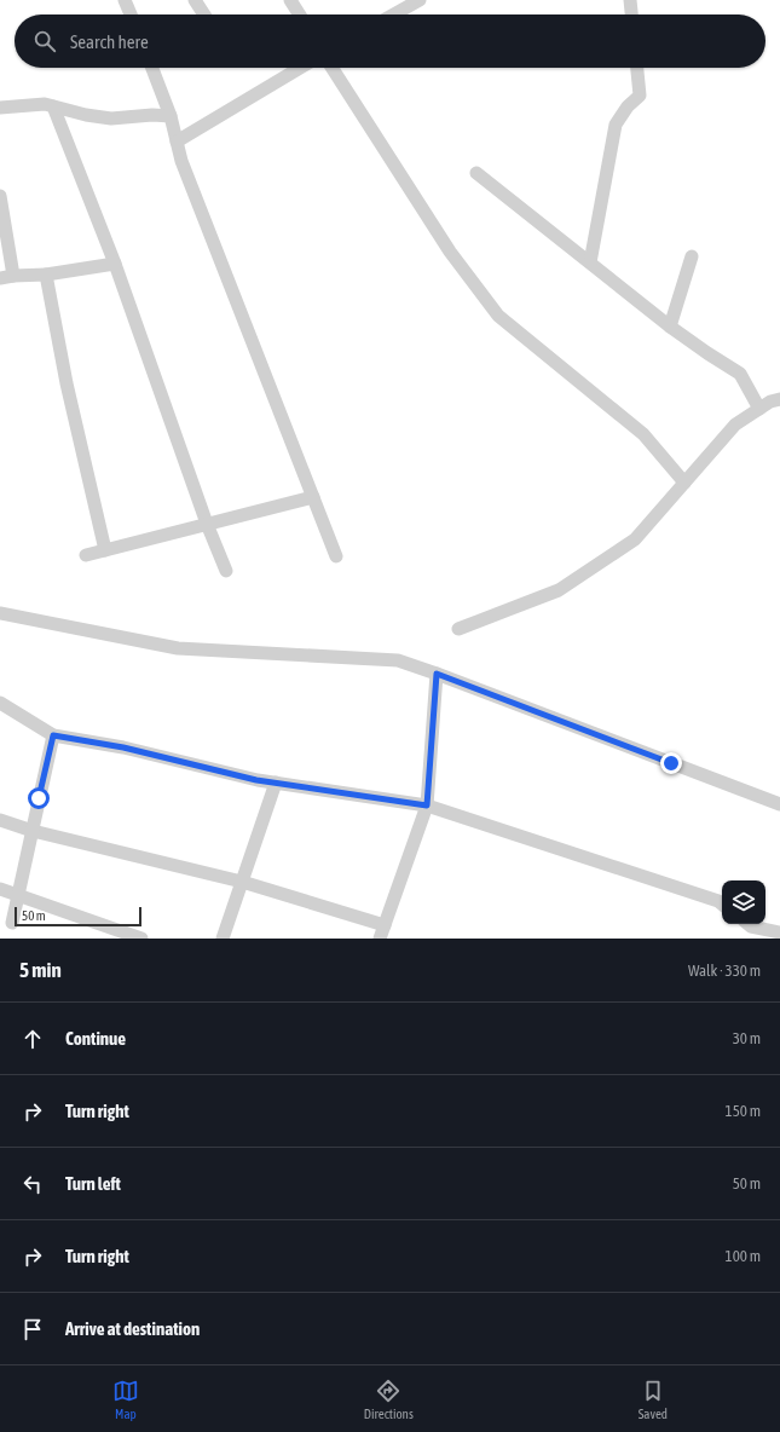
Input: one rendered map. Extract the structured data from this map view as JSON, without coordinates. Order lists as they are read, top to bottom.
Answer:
{
  "scale_bar": "50 m",
  "page": {
    "search": "Search here",
    "scale": "50 m",
    "heading": ["5 min", "Walk · 330 m"],
    "list": [
      ["Continue", "30 m"],
      ["Turn right", "150 m"],
      ["Turn left", "50 m"],
      ["Turn right", "100 m"],
      "Arrive at destination"
    ],
    "nav": ["Map", "Directions", "Saved"]
  }
}
